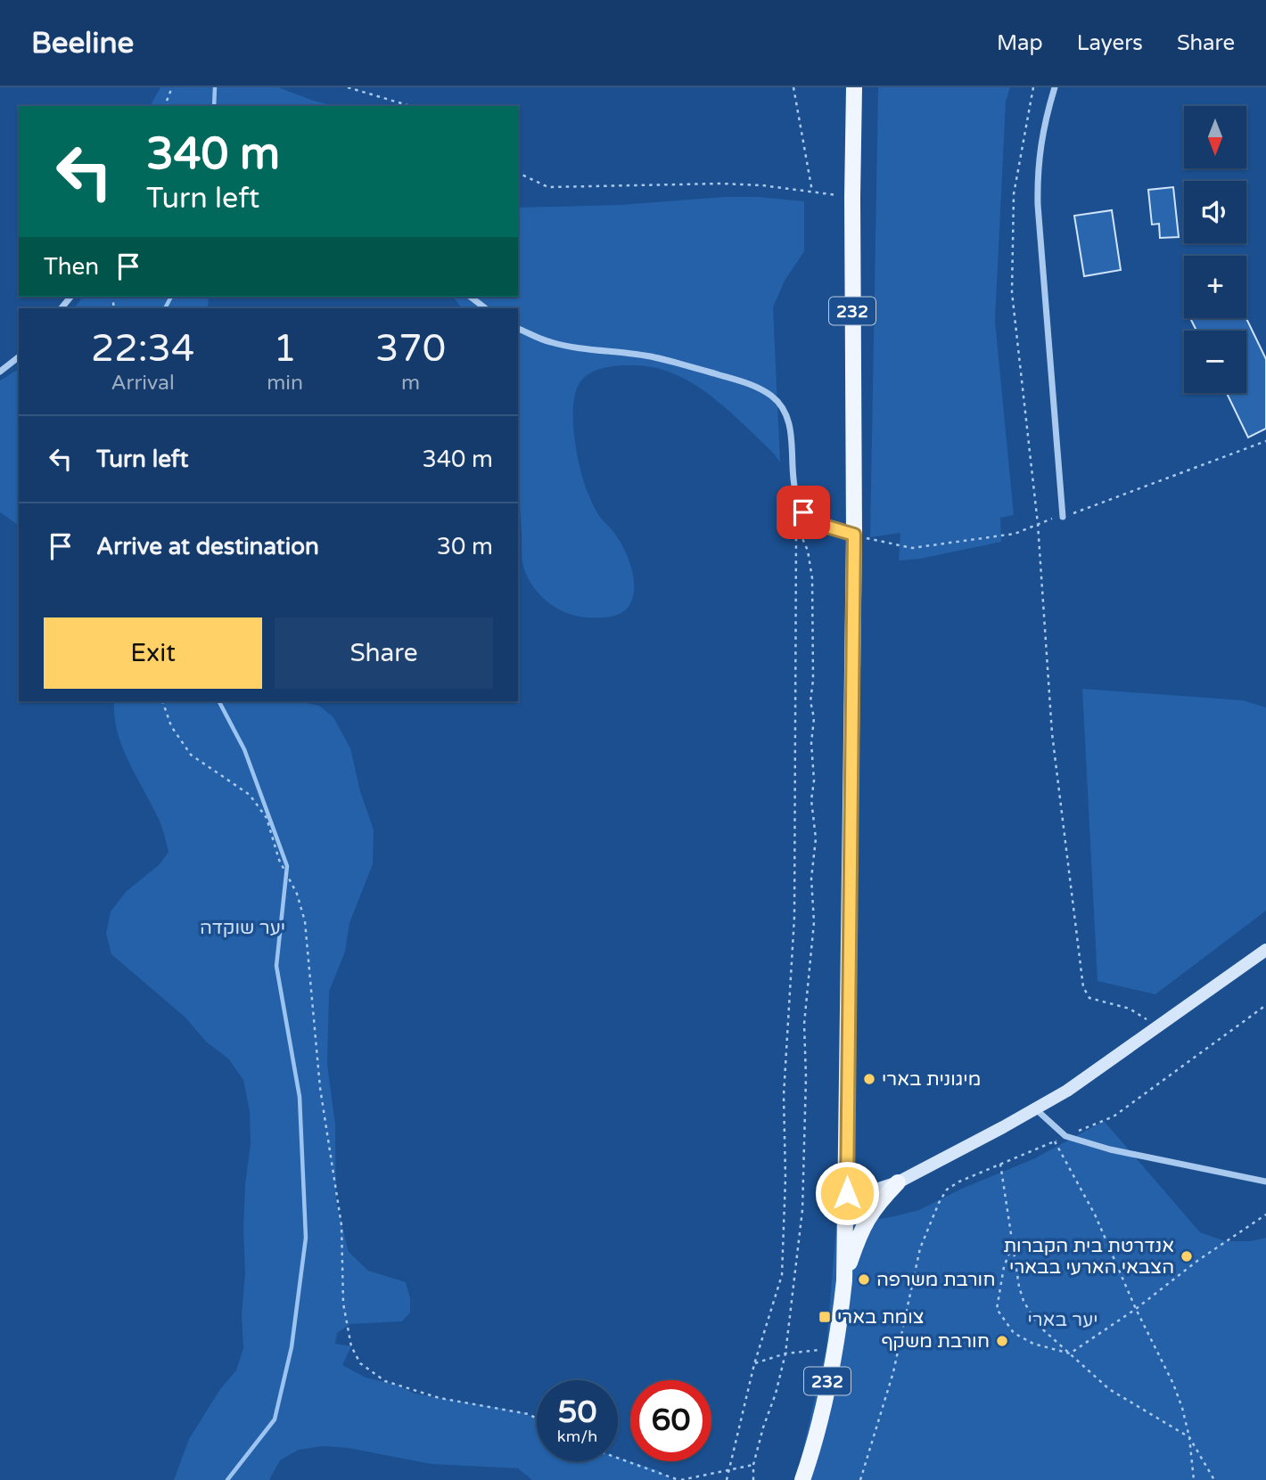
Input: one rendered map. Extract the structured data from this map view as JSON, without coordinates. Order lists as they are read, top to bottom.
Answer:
{
  "streets": {
    "main road": ["232"]
  },
  "parks": ["יער שוקדה", "יער בארי"],
  "places": {
    "other": [
      "מיגונית בארי",
      "אנדרטת בית הקברות הצבאי הארעי בבארי",
      "חורבת משרפה",
      "חורבת משקף"
    ],
    "transit": ["צומת בארי"]
  },
  "north": "bottom",
  "page": {
    "header": "Beeline",
    "nav": ["Map", "Layers", "Share"],
    "map_buttons": ["+", "−"],
    "turn": ["340 m", "Turn left"],
    "then": "Then",
    "eta": [
      "22:34",
      "Arrival",
      "1",
      "min",
      "370",
      "m"
    ],
    "list": [
      {
        "name": "Turn left",
        "value": "340 m"
      },
      {
        "name": "Arrive at destination",
        "value": "30 m"
      }
    ],
    "buttons": ["Exit", "Share"],
    "speed": "50 km/h",
    "limit": "60"
  }
}
